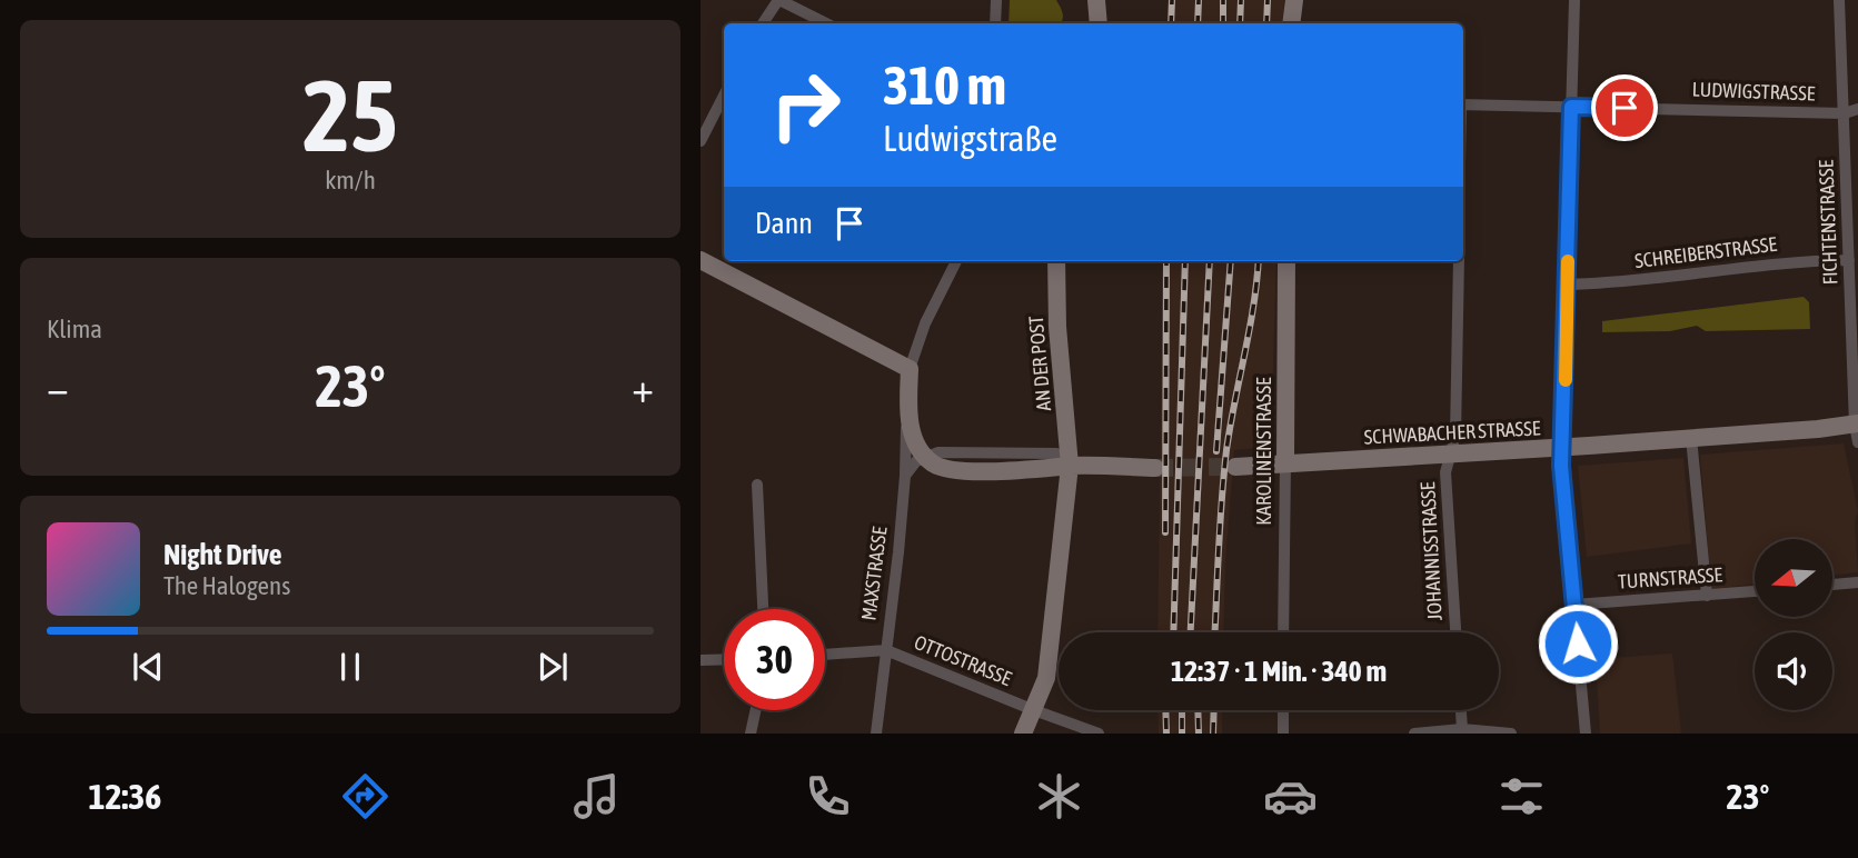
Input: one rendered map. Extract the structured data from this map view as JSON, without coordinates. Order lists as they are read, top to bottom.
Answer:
{
  "streets": {
    "main road": [
      "AN DER POST",
      "SCHWABACHER STRASSE",
      "KAROLINENSTRASSE",
      "MAXSTRASSE"
    ],
    "street": [
      "LUDWIGSTRASSE",
      "FICHTENSTRASSE",
      "SCHREIBERSTRASSE",
      "JOHANNISSTRASSE",
      "TURNSTRASSE",
      "OTTOSTRASSE"
    ]
  },
  "crossings": [
    ["LUDWIGSTRASSE", "FICHTENSTRASSE"],
    ["FICHTENSTRASSE", "SCHREIBERSTRASSE"],
    ["FICHTENSTRASSE", "SCHWABACHER STRASSE"],
    ["AN DER POST", "OTTOSTRASSE"],
    ["SCHWABACHER STRASSE", "KAROLINENSTRASSE"],
    ["SCHWABACHER STRASSE", "JOHANNISSTRASSE"],
    ["MAXSTRASSE", "OTTOSTRASSE"]
  ],
  "north": "left",
  "page": {
    "tile": [
      ["25", "km/h"],
      "Klima"
    ],
    "turn": ["310 m", "Ludwigstraße"],
    "then": "Dann",
    "heat": ["−", "23°", "+"],
    "song": ["Night Drive", "The Halogens"],
    "limit": "30",
    "trip": "12:37 · 1 Min. · 340 m",
    "tabs": ["12:36", "23°"]
  }
}
